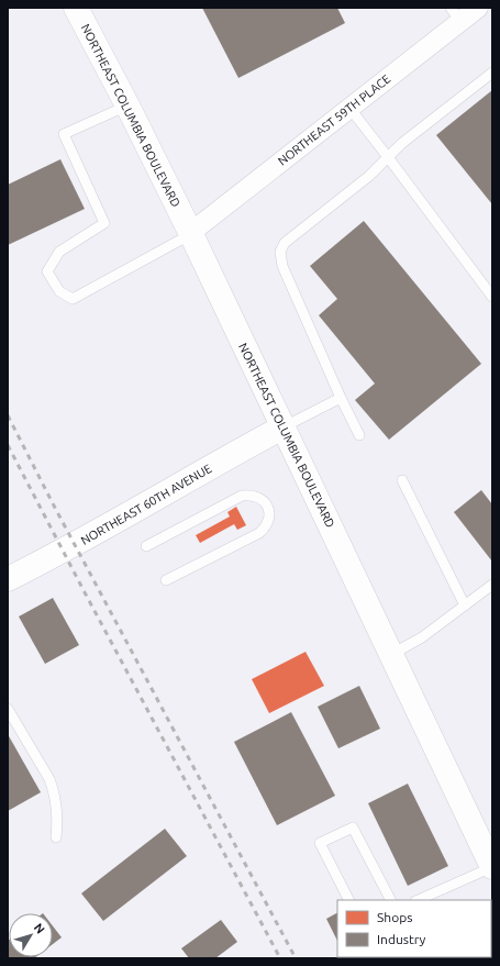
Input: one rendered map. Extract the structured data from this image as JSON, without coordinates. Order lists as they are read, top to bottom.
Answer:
{
  "streets": {
    "main road": ["NORTHEAST COLUMBIA BOULEVARD", "NORTHEAST 60TH AVENUE"],
    "street": ["NORTHEAST 59TH PLACE"]
  },
  "crossings": [
    ["NORTHEAST COLUMBIA BOULEVARD", "NORTHEAST 59TH PLACE"],
    ["NORTHEAST COLUMBIA BOULEVARD", "NORTHEAST 60TH AVENUE"]
  ],
  "legend": ["Shops", "Industry"],
  "north": "top right"
}
